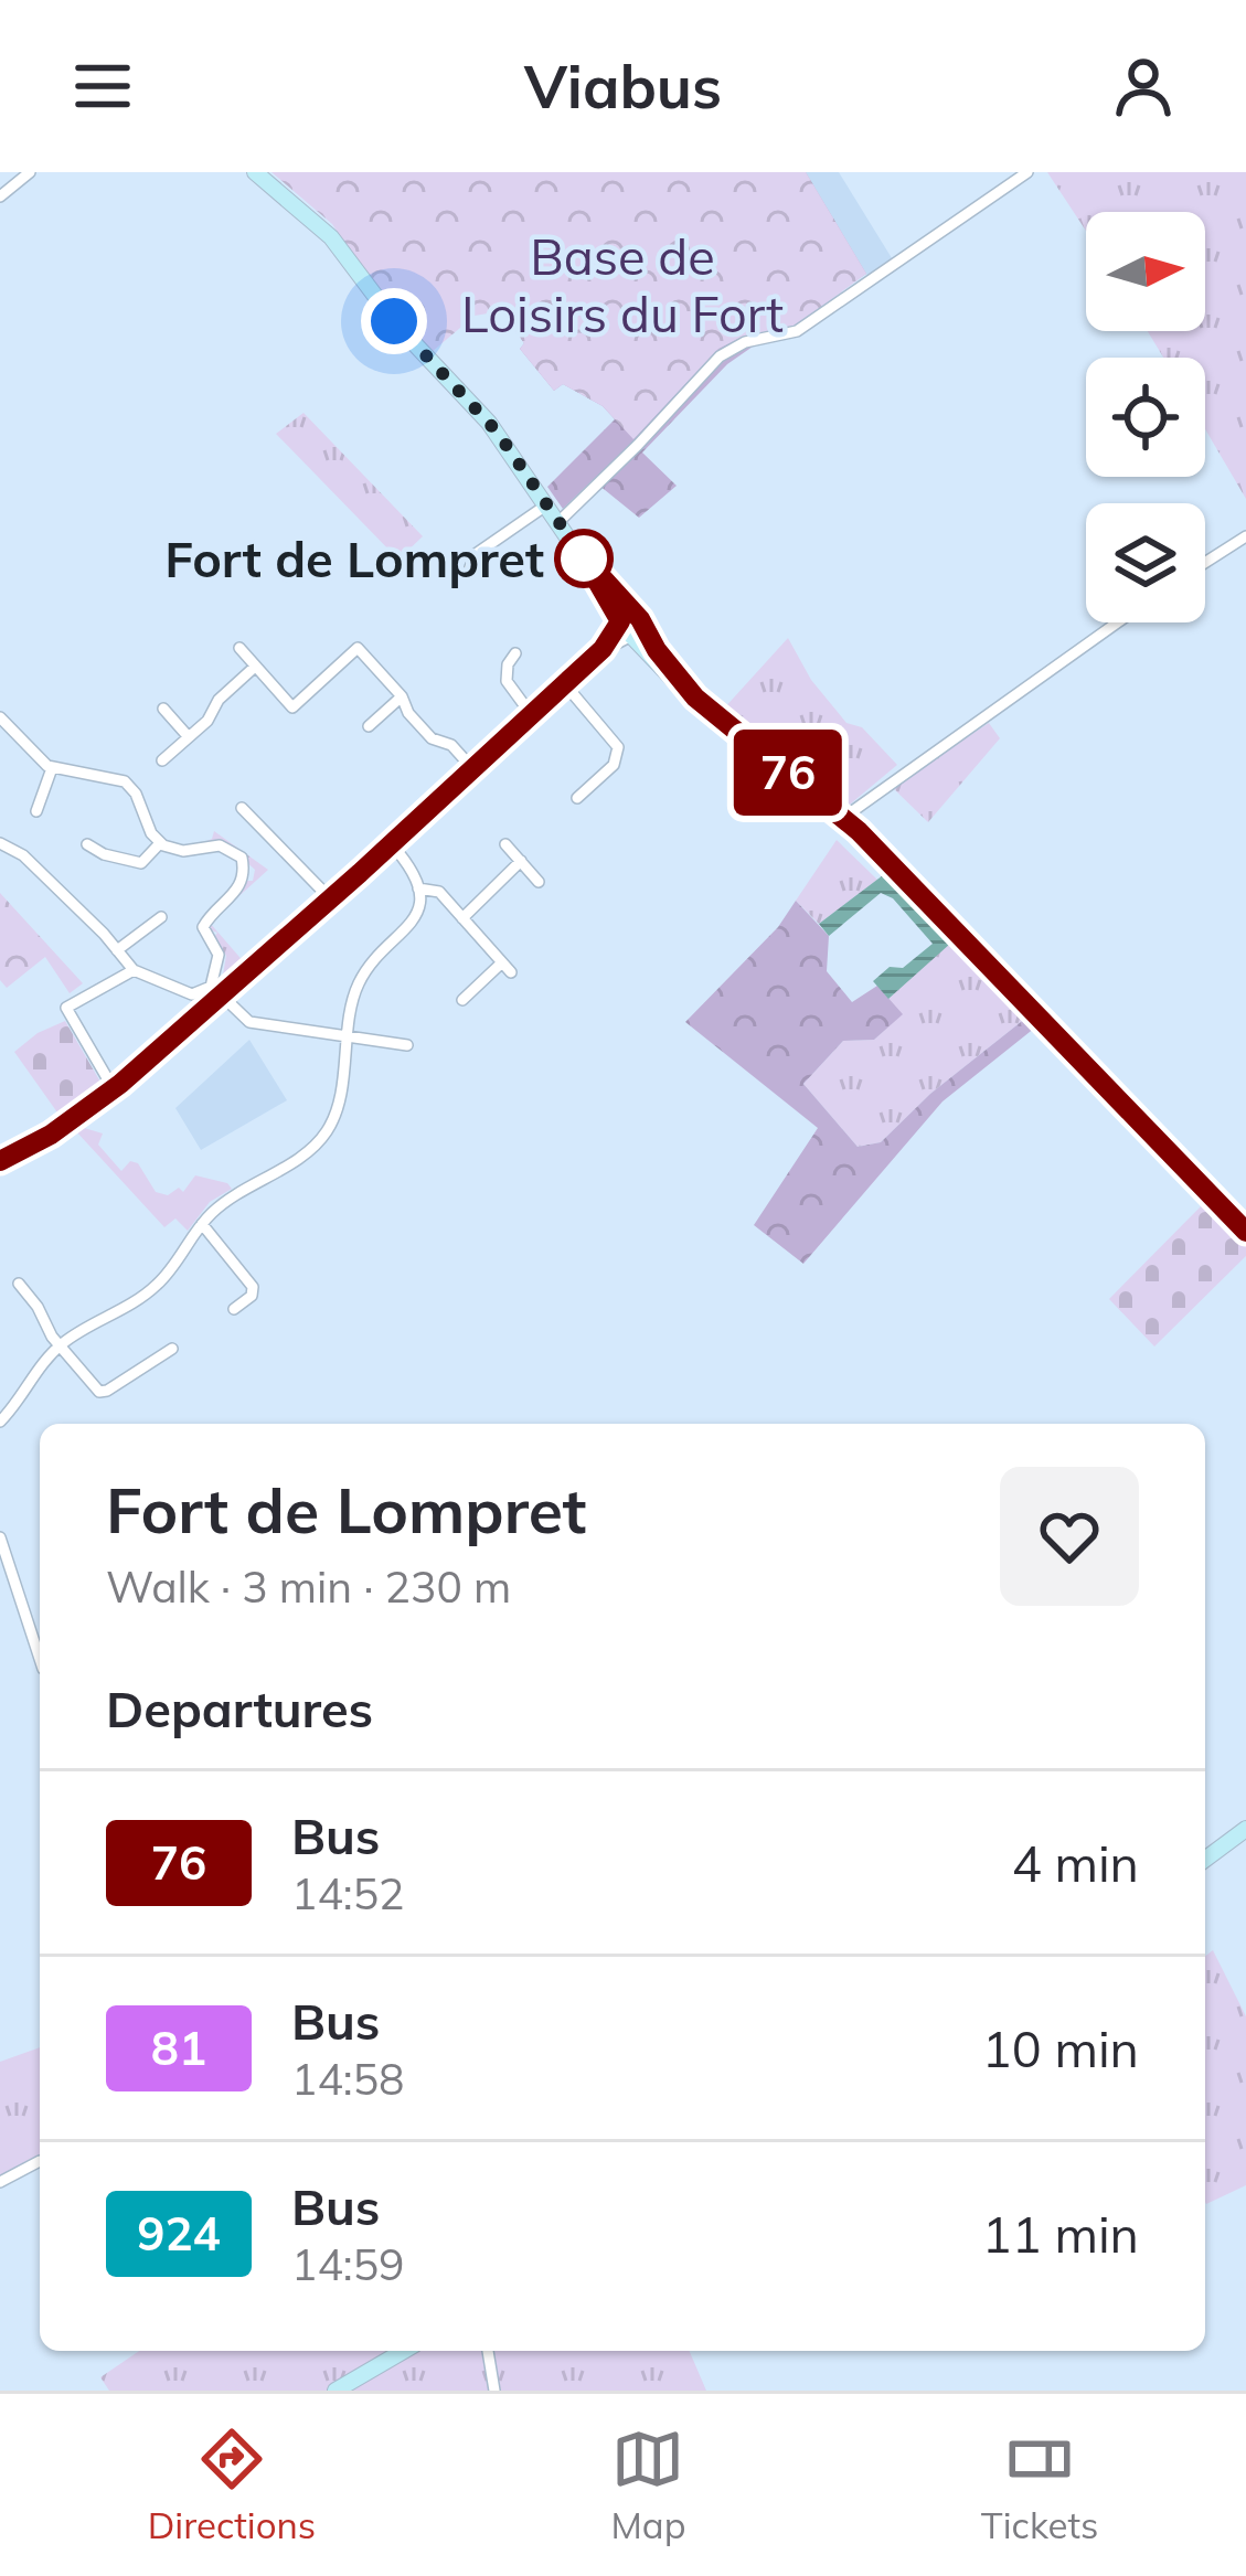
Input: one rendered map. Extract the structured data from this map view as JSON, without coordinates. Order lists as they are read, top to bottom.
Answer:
{
  "parks": ["Base de Loisirs du Fort"],
  "places": ["Fort de Lompret"],
  "lines": ["bus line 76"],
  "north": "right",
  "page": {
    "header": "Viabus",
    "on_map": "76",
    "heading": [
      ["Fort de Lompret", "Walk · 3 min · 230 m"],
      "Departures"
    ],
    "list": [
      {
        "mark": "76",
        "name": "Bus",
        "note": "14:52",
        "value": "4 min"
      },
      {
        "mark": "81",
        "name": "Bus",
        "note": "14:58",
        "value": "10 min"
      },
      {
        "mark": "924",
        "name": "Bus",
        "note": "14:59",
        "value": "11 min"
      }
    ],
    "tabs": ["Directions", "Map", "Tickets"]
  }
}
